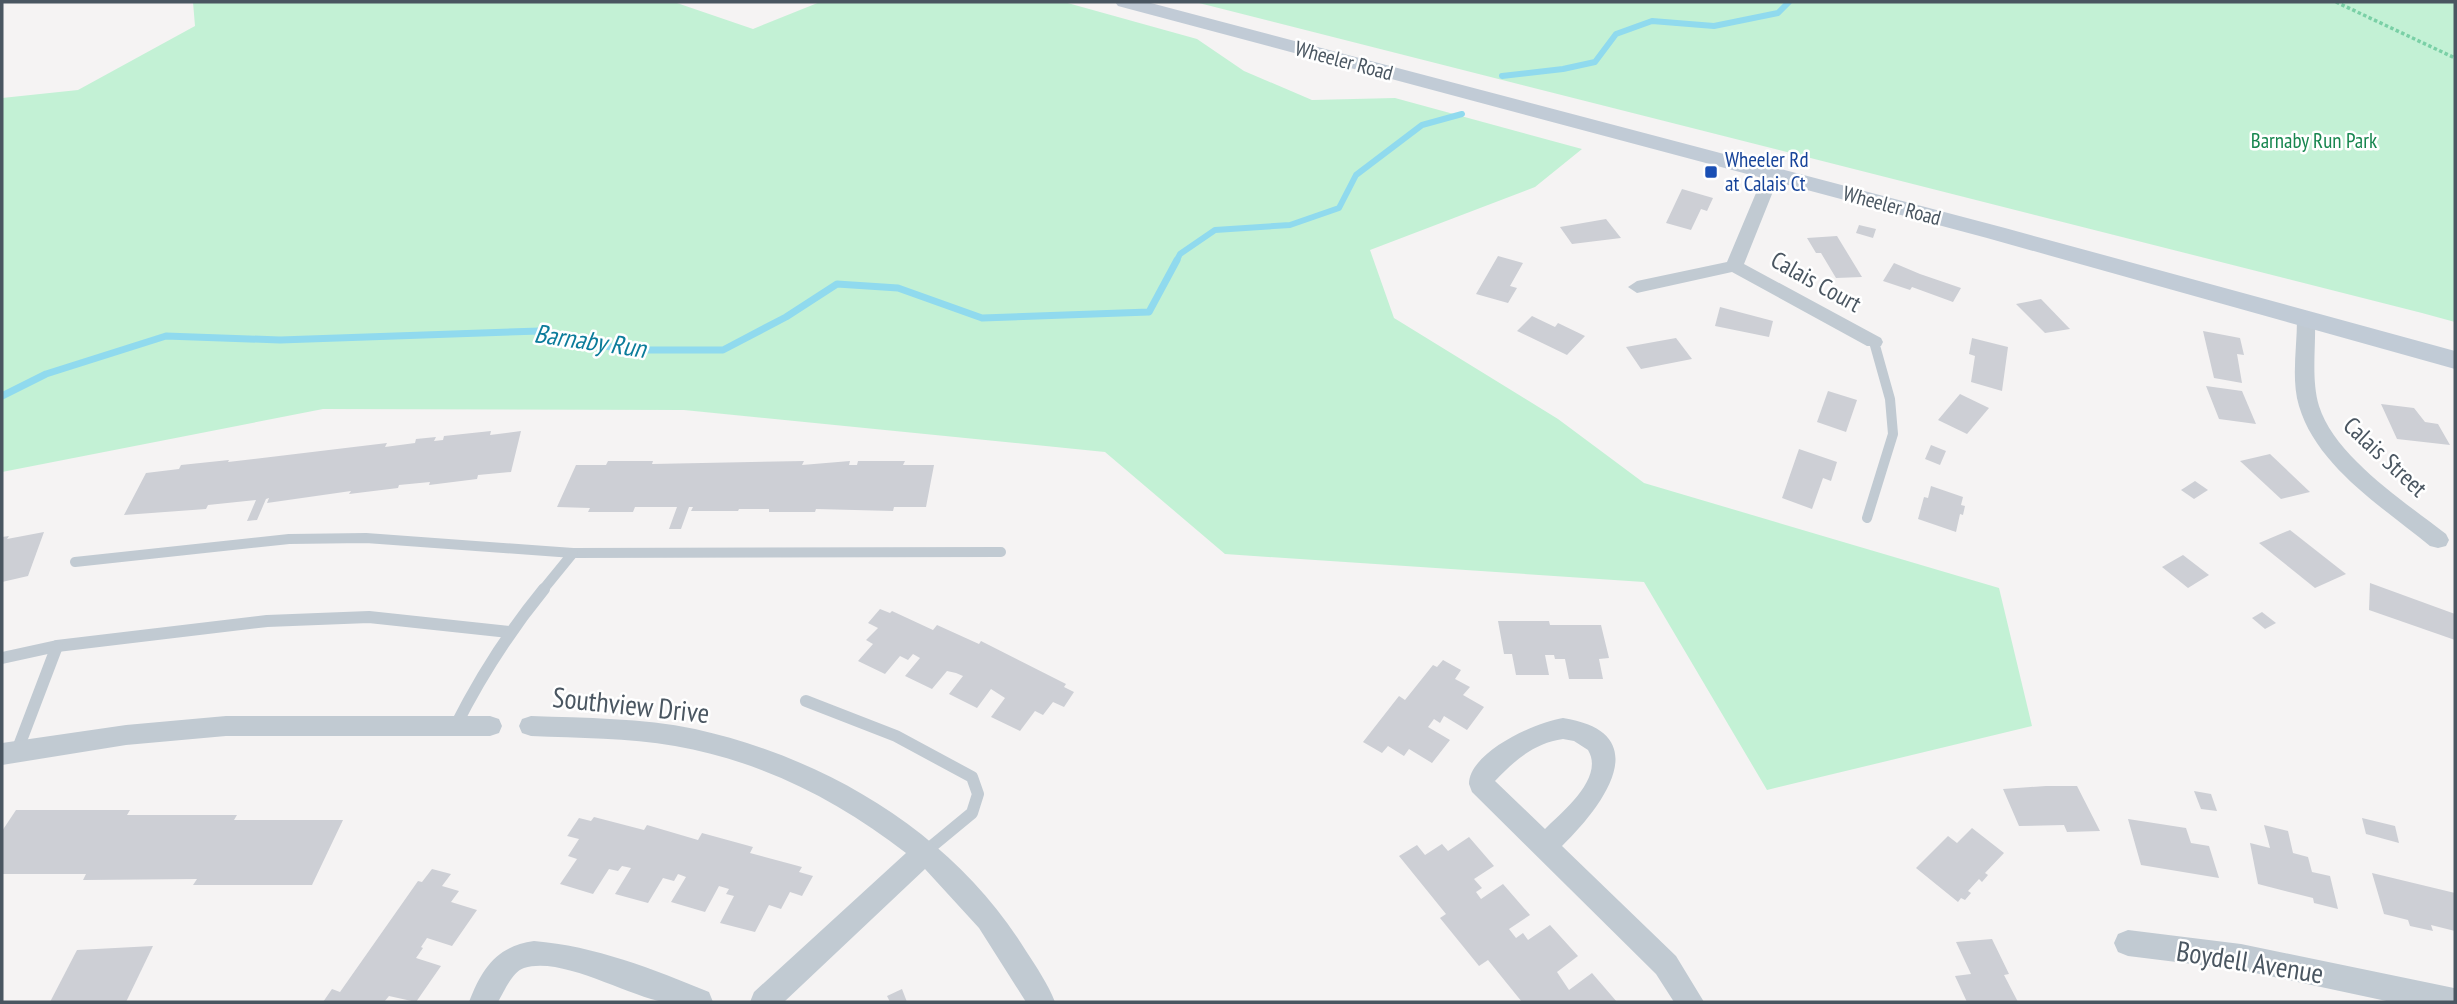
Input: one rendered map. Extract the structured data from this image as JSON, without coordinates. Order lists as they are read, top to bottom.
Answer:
{
  "streets": {
    "main road": ["Wheeler Road"],
    "street": [
      "Calais Court",
      "Calais Street",
      "Southview Drive",
      "Boydell Avenue"
    ]
  },
  "crossings": [
    ["Wheeler Road", "Calais Court"],
    ["Wheeler Road", "Calais Street"]
  ],
  "water": ["Barnaby Run"],
  "parks": ["Barnaby Run Park"],
  "places": {
    "transit": ["Wheeler Rd at Calais Ct"]
  }
}
